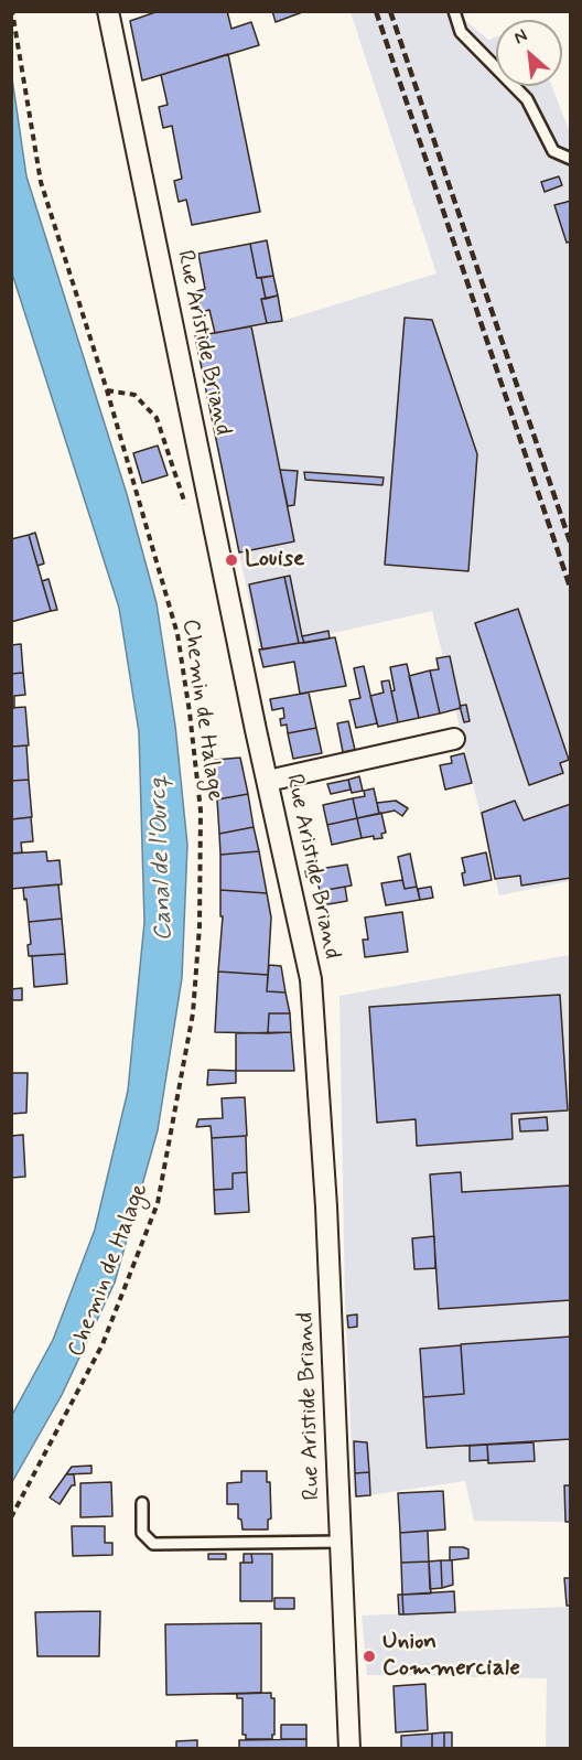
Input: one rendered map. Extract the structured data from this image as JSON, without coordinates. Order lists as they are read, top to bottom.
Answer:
{
  "streets": {
    "street": ["Rue Aristide Briand"],
    "path": ["Chemin de Halage"]
  },
  "water": ["Canal de l'Ourcq"],
  "places": ["Louise", "Union Commerciale"],
  "north": "top left"
}
